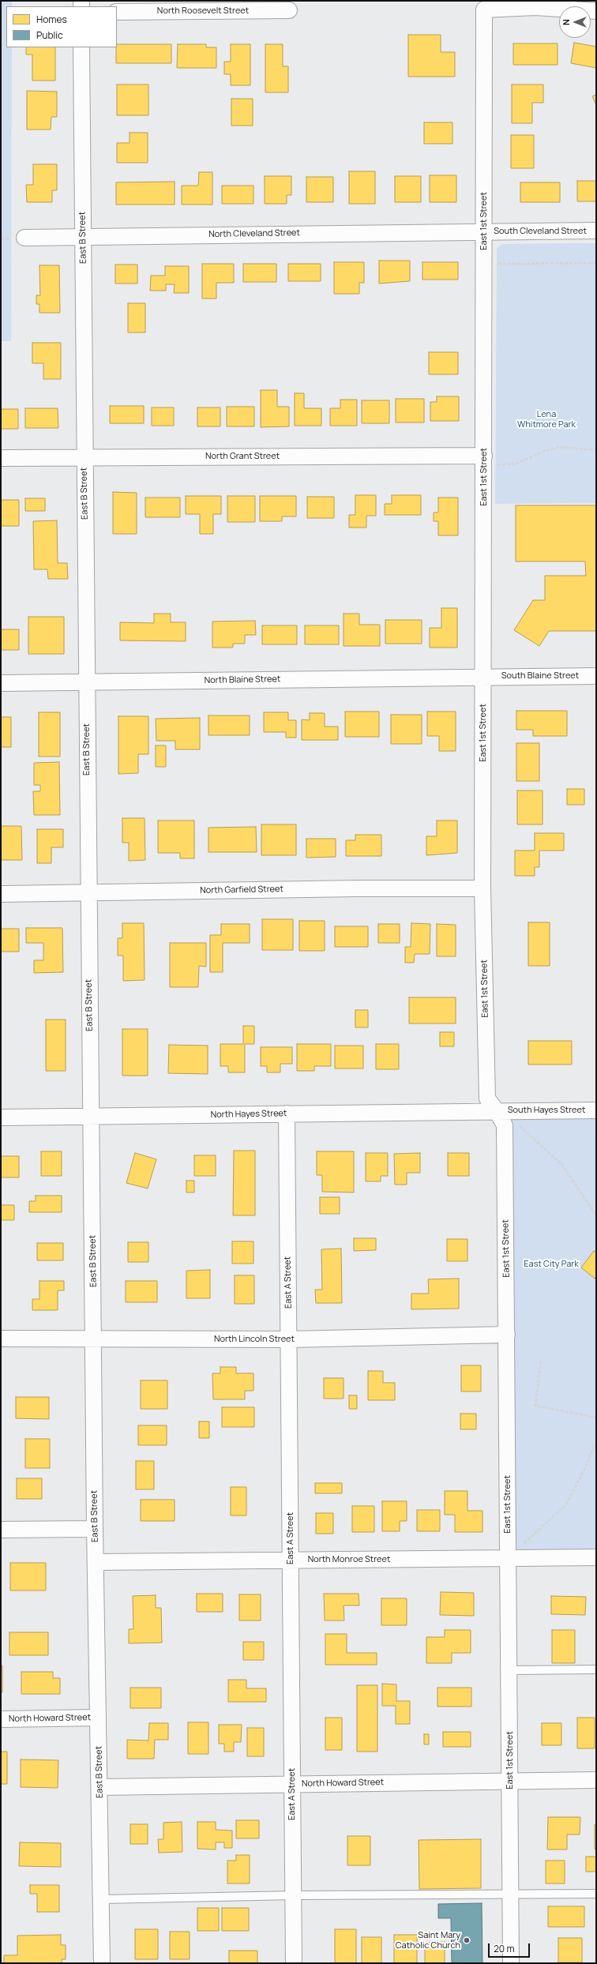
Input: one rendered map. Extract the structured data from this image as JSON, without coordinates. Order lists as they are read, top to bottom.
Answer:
{
  "streets": {
    "street": [
      "North Roosevelt Street",
      "East 1st Street",
      "South Cleveland Street",
      "North Cleveland Street",
      "East B Street",
      "North Grant Street",
      "South Blaine Street",
      "North Blaine Street",
      "North Garfield Street",
      "South Hayes Street",
      "North Hayes Street",
      "East A Street",
      "North Lincoln Street",
      "North Monroe Street",
      "North Howard Street"
    ]
  },
  "crossings": [
    ["East 1st Street", "South Cleveland Street"],
    ["East 1st Street", "North Cleveland Street"],
    ["East 1st Street", "North Grant Street"],
    ["East 1st Street", "South Blaine Street"],
    ["East 1st Street", "North Blaine Street"],
    ["East 1st Street", "North Garfield Street"],
    ["East 1st Street", "South Hayes Street"],
    ["East 1st Street", "North Hayes Street"],
    ["East 1st Street", "North Lincoln Street"],
    ["East 1st Street", "North Monroe Street"],
    ["East 1st Street", "North Howard Street"],
    ["South Cleveland Street", "North Cleveland Street"],
    ["North Cleveland Street", "East B Street"],
    ["East B Street", "North Grant Street"],
    ["East B Street", "North Blaine Street"],
    ["East B Street", "North Garfield Street"],
    ["East B Street", "North Hayes Street"],
    ["East B Street", "North Lincoln Street"],
    ["East B Street", "North Monroe Street"],
    ["East B Street", "North Howard Street"],
    ["South Blaine Street", "North Blaine Street"],
    ["South Hayes Street", "North Hayes Street"],
    ["North Hayes Street", "East A Street"],
    ["East A Street", "North Lincoln Street"],
    ["East A Street", "North Monroe Street"],
    ["East A Street", "North Howard Street"]
  ],
  "parks": ["Lena Whitmore Park", "East City Park"],
  "places": ["Saint Mary Catholic Church"],
  "legend": ["Homes", "Public"],
  "scale_bar": "20 m",
  "north": "left"
}
